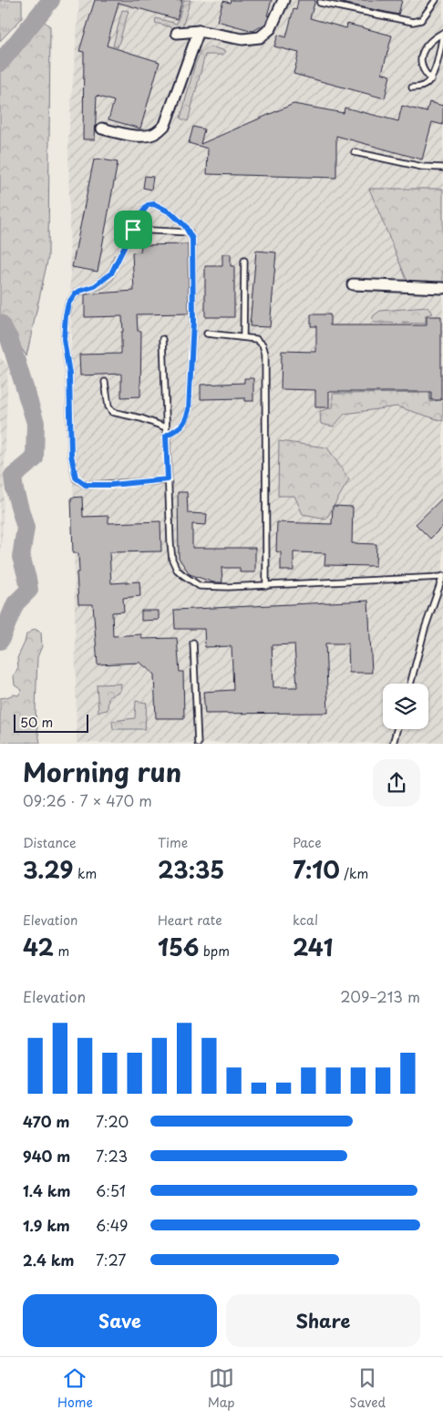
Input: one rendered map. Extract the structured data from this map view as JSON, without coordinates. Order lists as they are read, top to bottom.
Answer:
{
  "scale_bar": "50 m",
  "page": {
    "scale": "50 m",
    "heading": ["Morning run", "09:26 · 7 × 470 m"],
    "stats": [
      ["Distance", "3.29 km"],
      ["Time", "23:35"],
      ["Pace", "7:10 /km"],
      ["Elevation", "42 m"],
      ["Heart rate", "156 bpm"],
      ["kcal", "241"]
    ],
    "chart": ["Elevation", "209–213 m"],
    "list": [
      {
        "name": "470 m",
        "note": "7:20"
      },
      {
        "name": "940 m",
        "note": "7:23"
      },
      {
        "name": "1.4 km",
        "note": "6:51"
      },
      {
        "name": "1.9 km",
        "note": "6:49"
      },
      {
        "name": "2.4 km",
        "note": "7:27"
      }
    ],
    "buttons": ["Save", "Share"],
    "tabs": ["Home", "Map", "Saved"]
  }
}
